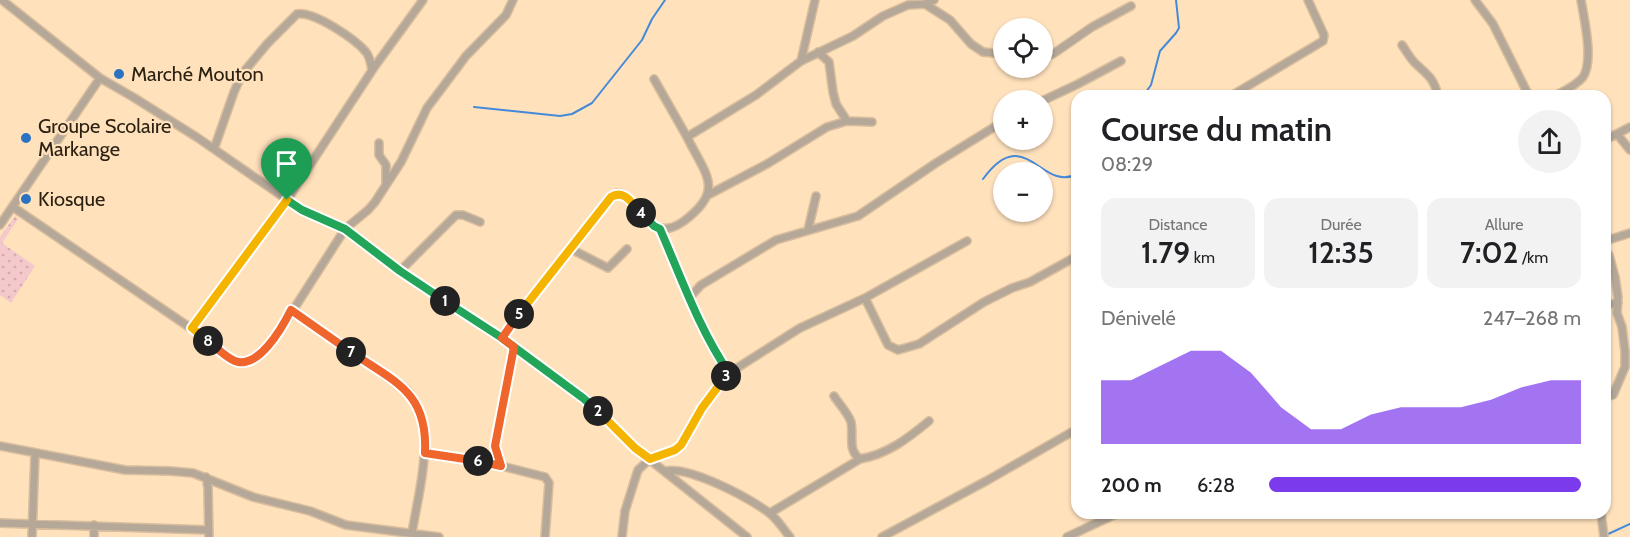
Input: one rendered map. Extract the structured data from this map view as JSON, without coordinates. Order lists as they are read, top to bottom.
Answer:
{
  "places": ["Marché Mouton", "Groupe Scolaire Markange", "Kiosque"],
  "page": {
    "map_buttons": ["+", "−"],
    "heading": ["Course du matin", "08:29"],
    "stats": [
      ["Distance", "1.79 km"],
      ["Durée", "12:35"],
      ["Allure", "7:02 /km"]
    ],
    "pins": [
      "4",
      "1",
      "5",
      "8",
      "7",
      "3",
      "2",
      "6"
    ],
    "chart": ["Dénivelé", "247–268 m"],
    "list": [
      {
        "name": "200 m",
        "note": "6:28"
      }
    ]
  }
}
